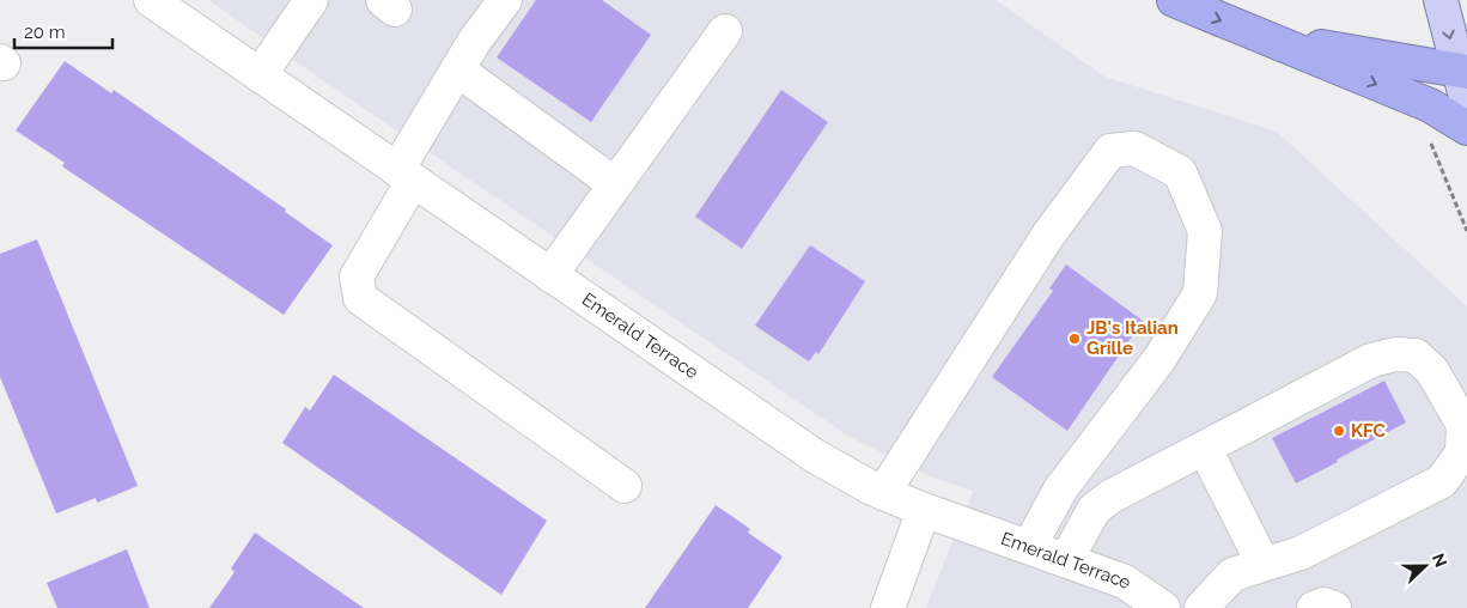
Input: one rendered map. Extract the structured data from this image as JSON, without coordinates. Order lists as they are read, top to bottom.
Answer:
{
  "streets": {
    "street": ["Emerald Terrace"]
  },
  "places": ["JB's Italian Grille", "KFC"],
  "scale_bar": "20 m",
  "north": "right"
}
